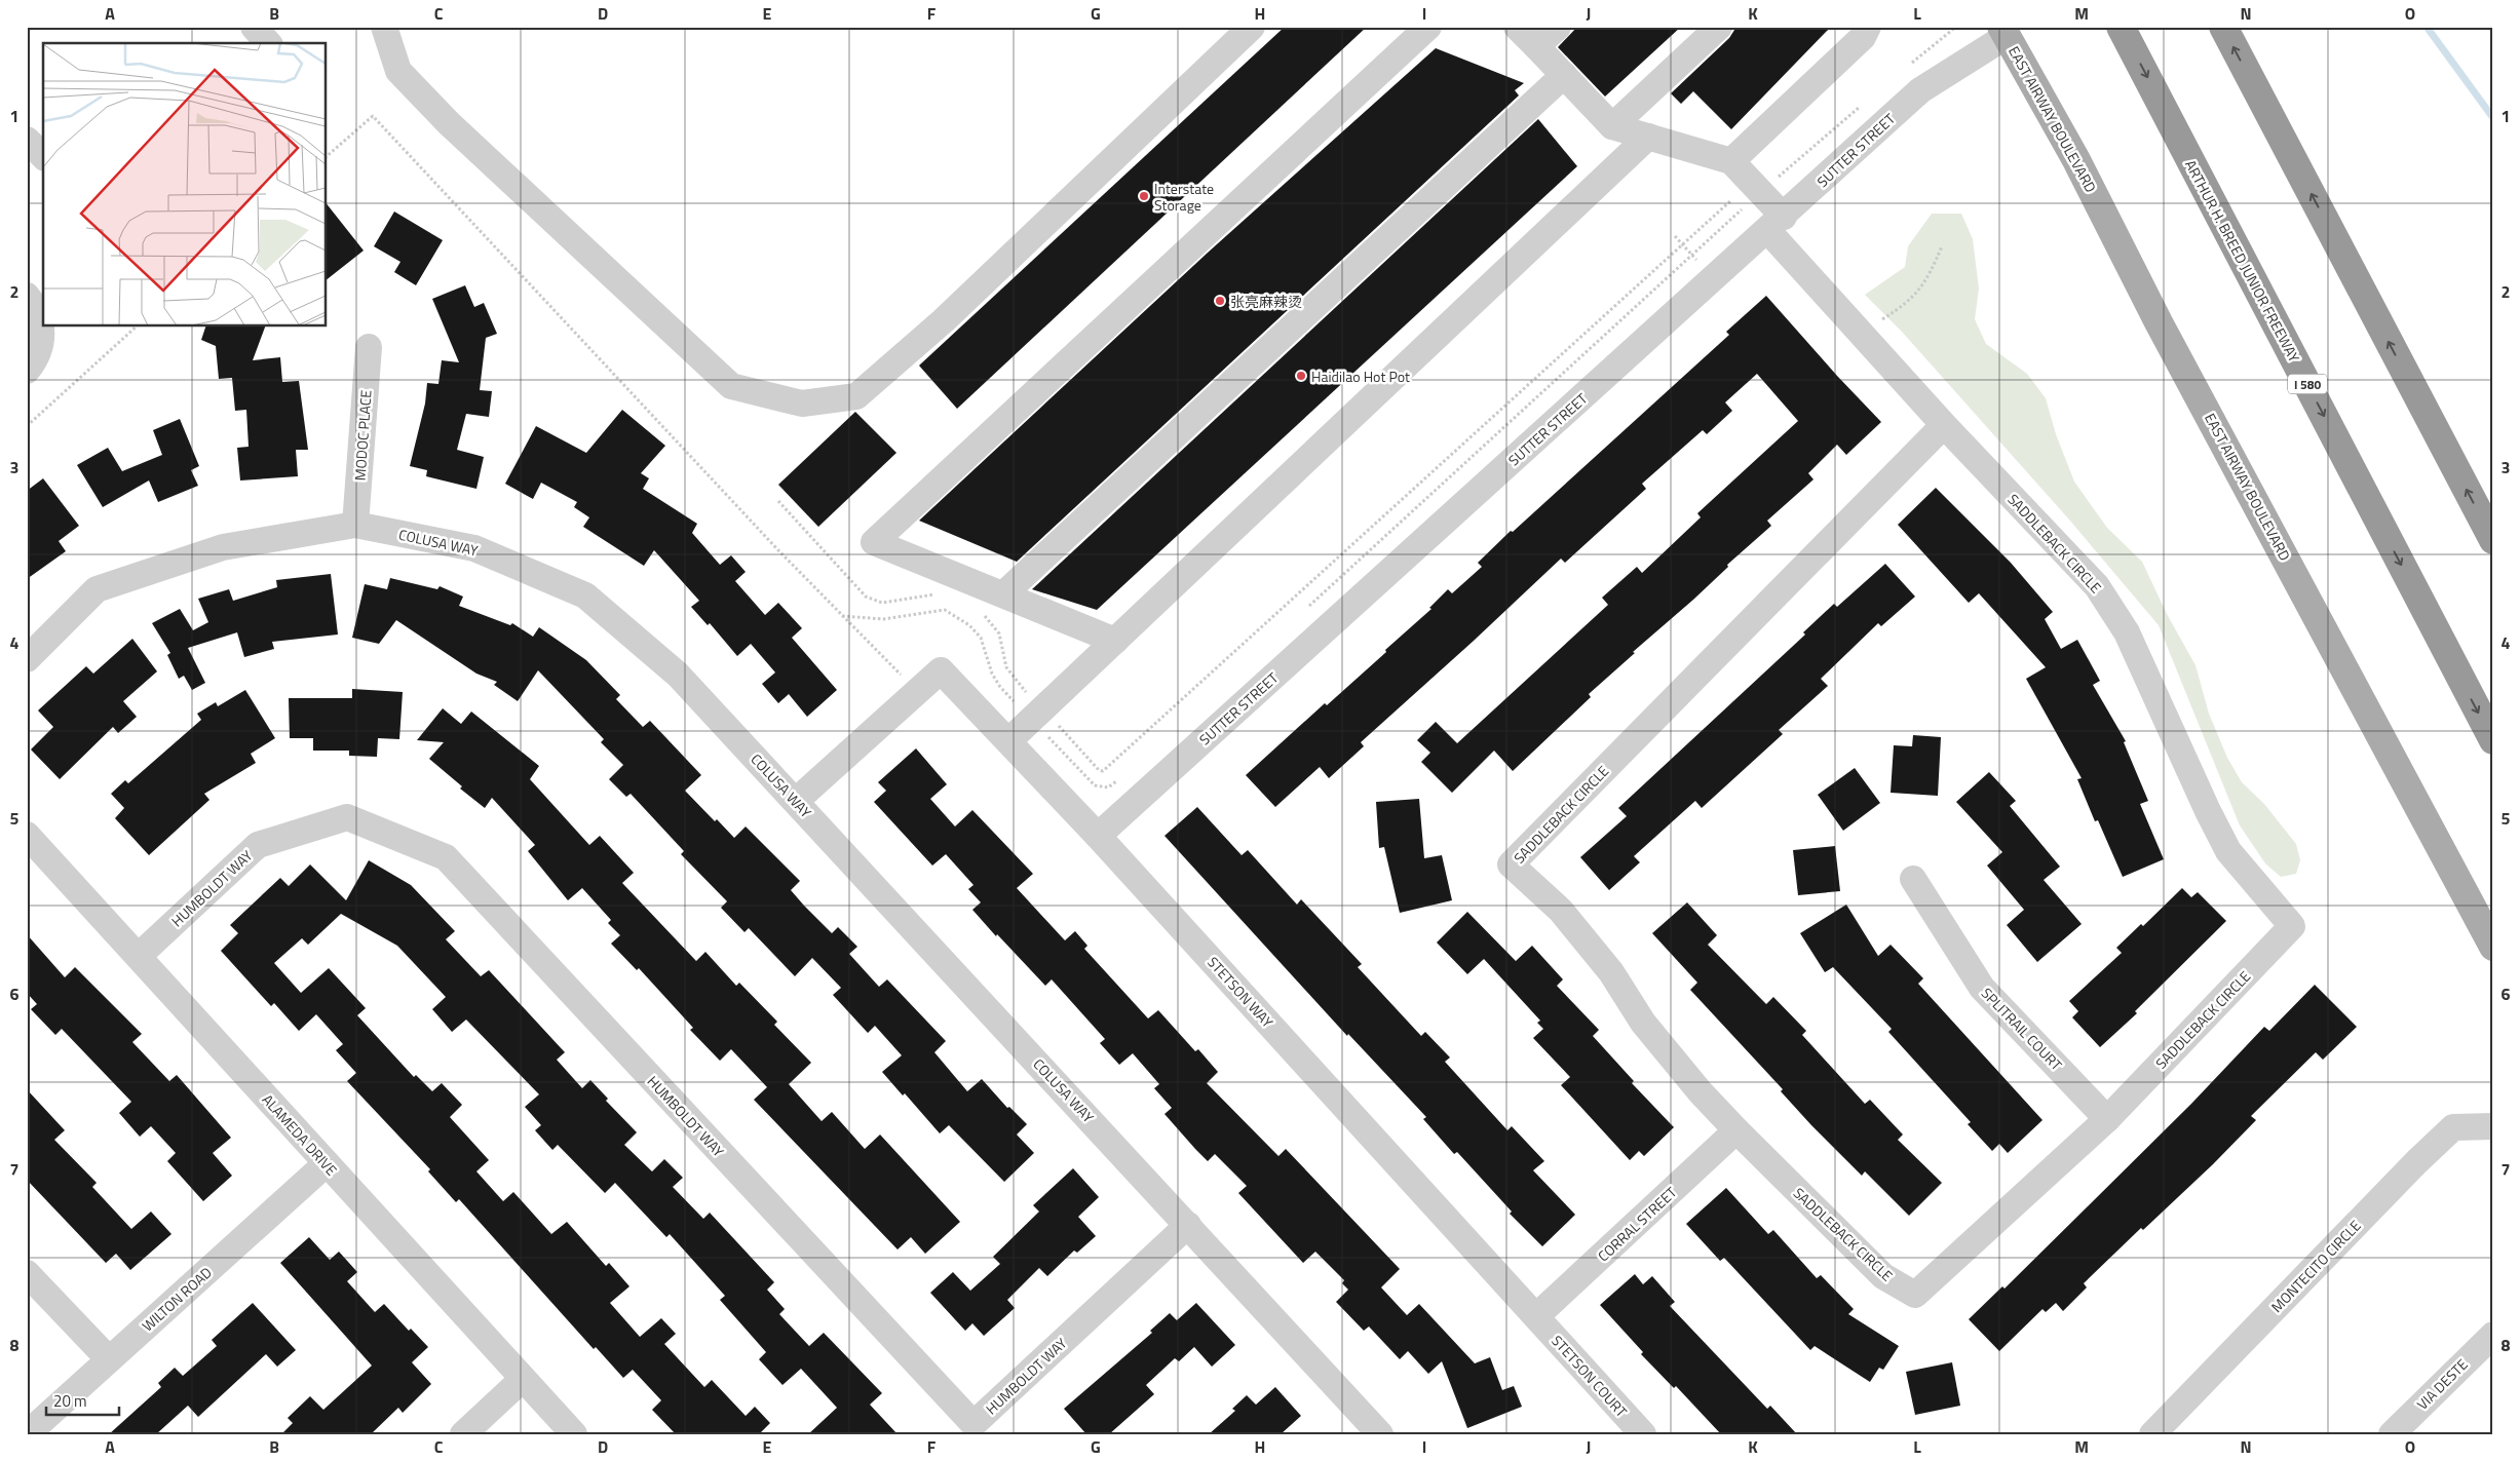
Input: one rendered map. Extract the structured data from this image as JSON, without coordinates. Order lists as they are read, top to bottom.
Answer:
{
  "streets": {
    "highway": ["ARTHUR H. BREED JUNIOR FREEWAY", "I 580"],
    "main road": ["EAST AIRWAY BOULEVARD"],
    "street": [
      "SUTTER STREET",
      "MODOC PLACE",
      "COLUSA WAY",
      "SADDLEBACK CIRCLE",
      "HUMBOLDT WAY",
      "STETSON WAY",
      "SPLITRAIL COURT",
      "ALAMEDA DRIVE",
      "CORRAL STREET",
      "MONTECITO CIRCLE",
      "WILTON ROAD",
      "STETSON COURT",
      "VIA DESTE"
    ]
  },
  "crossings": [
    ["EAST AIRWAY BOULEVARD", "SUTTER STREET"],
    ["SUTTER STREET", "SADDLEBACK CIRCLE"],
    ["SUTTER STREET", "STETSON WAY"],
    ["MODOC PLACE", "COLUSA WAY"],
    ["COLUSA WAY", "HUMBOLDT WAY"],
    ["SADDLEBACK CIRCLE", "SPLITRAIL COURT"],
    ["SADDLEBACK CIRCLE", "CORRAL STREET"],
    ["HUMBOLDT WAY", "ALAMEDA DRIVE"],
    ["STETSON WAY", "CORRAL STREET"],
    ["STETSON WAY", "STETSON COURT"],
    ["ALAMEDA DRIVE", "WILTON ROAD"],
    ["CORRAL STREET", "STETSON COURT"]
  ],
  "places": ["Interstate Storage", "张亮麻辣烫", "Haidilao Hot Pot"],
  "scale_bar": "20 m",
  "grid": {
    "columns": [
      "A",
      "B",
      "C",
      "D",
      "E",
      "F",
      "G",
      "H",
      "I",
      "J",
      "K",
      "L",
      "M",
      "N",
      "O"
    ],
    "rows": [
      "1",
      "2",
      "3",
      "4",
      "5",
      "6",
      "7",
      "8"
    ]
  }
}
